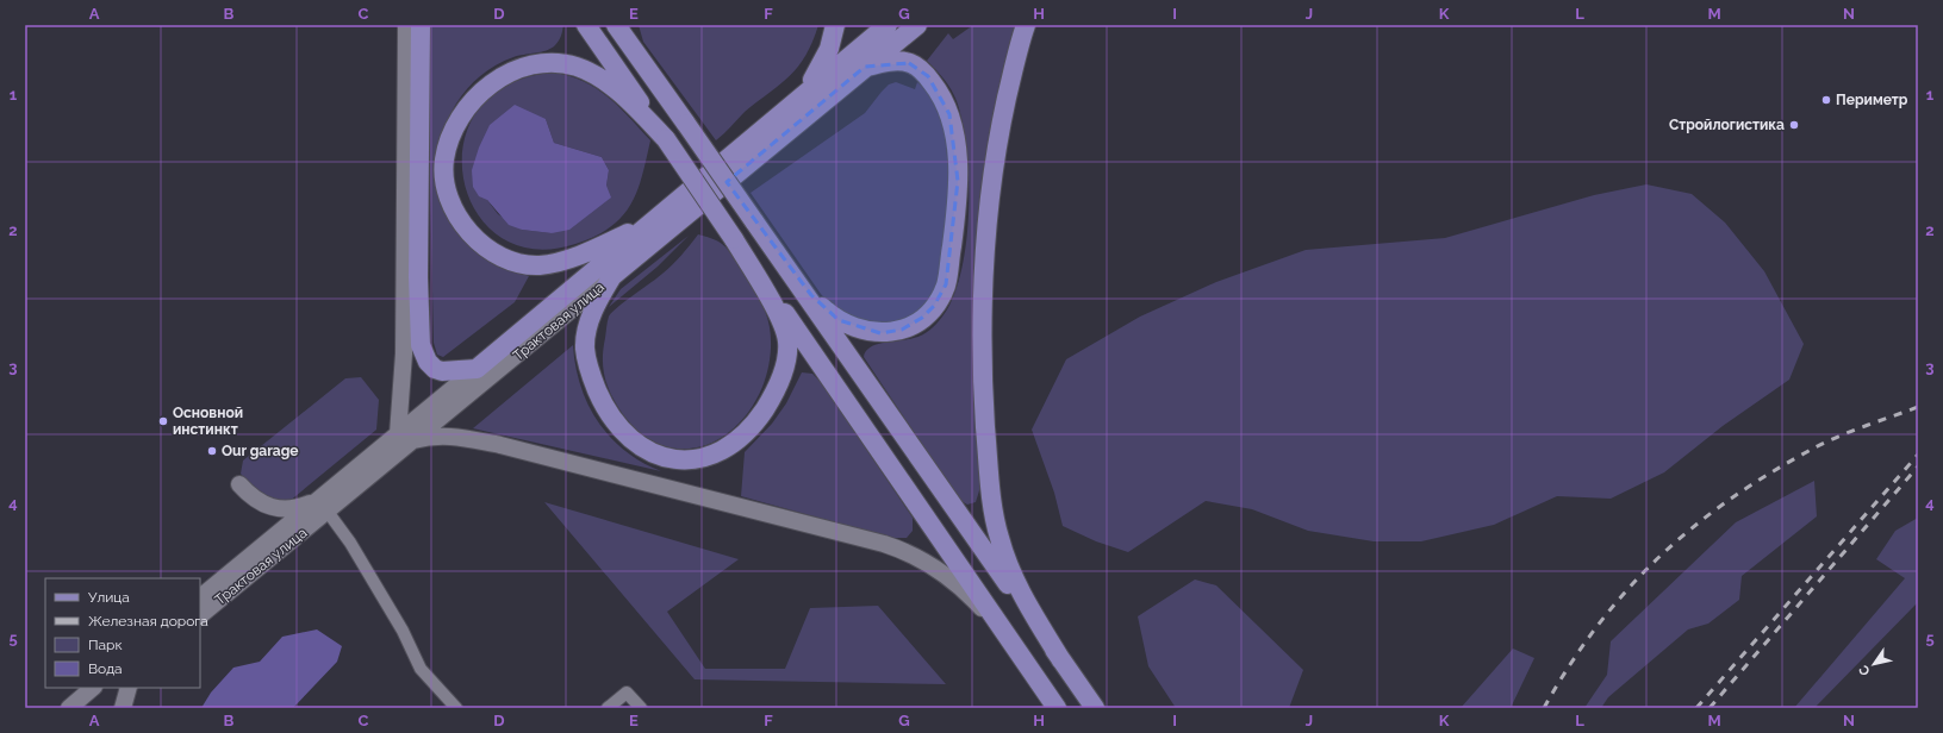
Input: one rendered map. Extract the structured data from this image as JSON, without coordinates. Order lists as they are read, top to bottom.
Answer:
{
  "streets": {
    "main road": ["Трактовая улица"]
  },
  "places": [
    "Периметр",
    "Стройлогистика",
    "Основной инстинкт",
    "Our garage"
  ],
  "legend": [
    "Улица",
    "Железная дорога",
    "Парк",
    "Вода"
  ],
  "north": "bottom left",
  "grid": {
    "columns": [
      "A",
      "B",
      "C",
      "D",
      "E",
      "F",
      "G",
      "H",
      "I",
      "J",
      "K",
      "L",
      "M",
      "N"
    ],
    "rows": [
      "1",
      "2",
      "3",
      "4",
      "5"
    ]
  }
}
